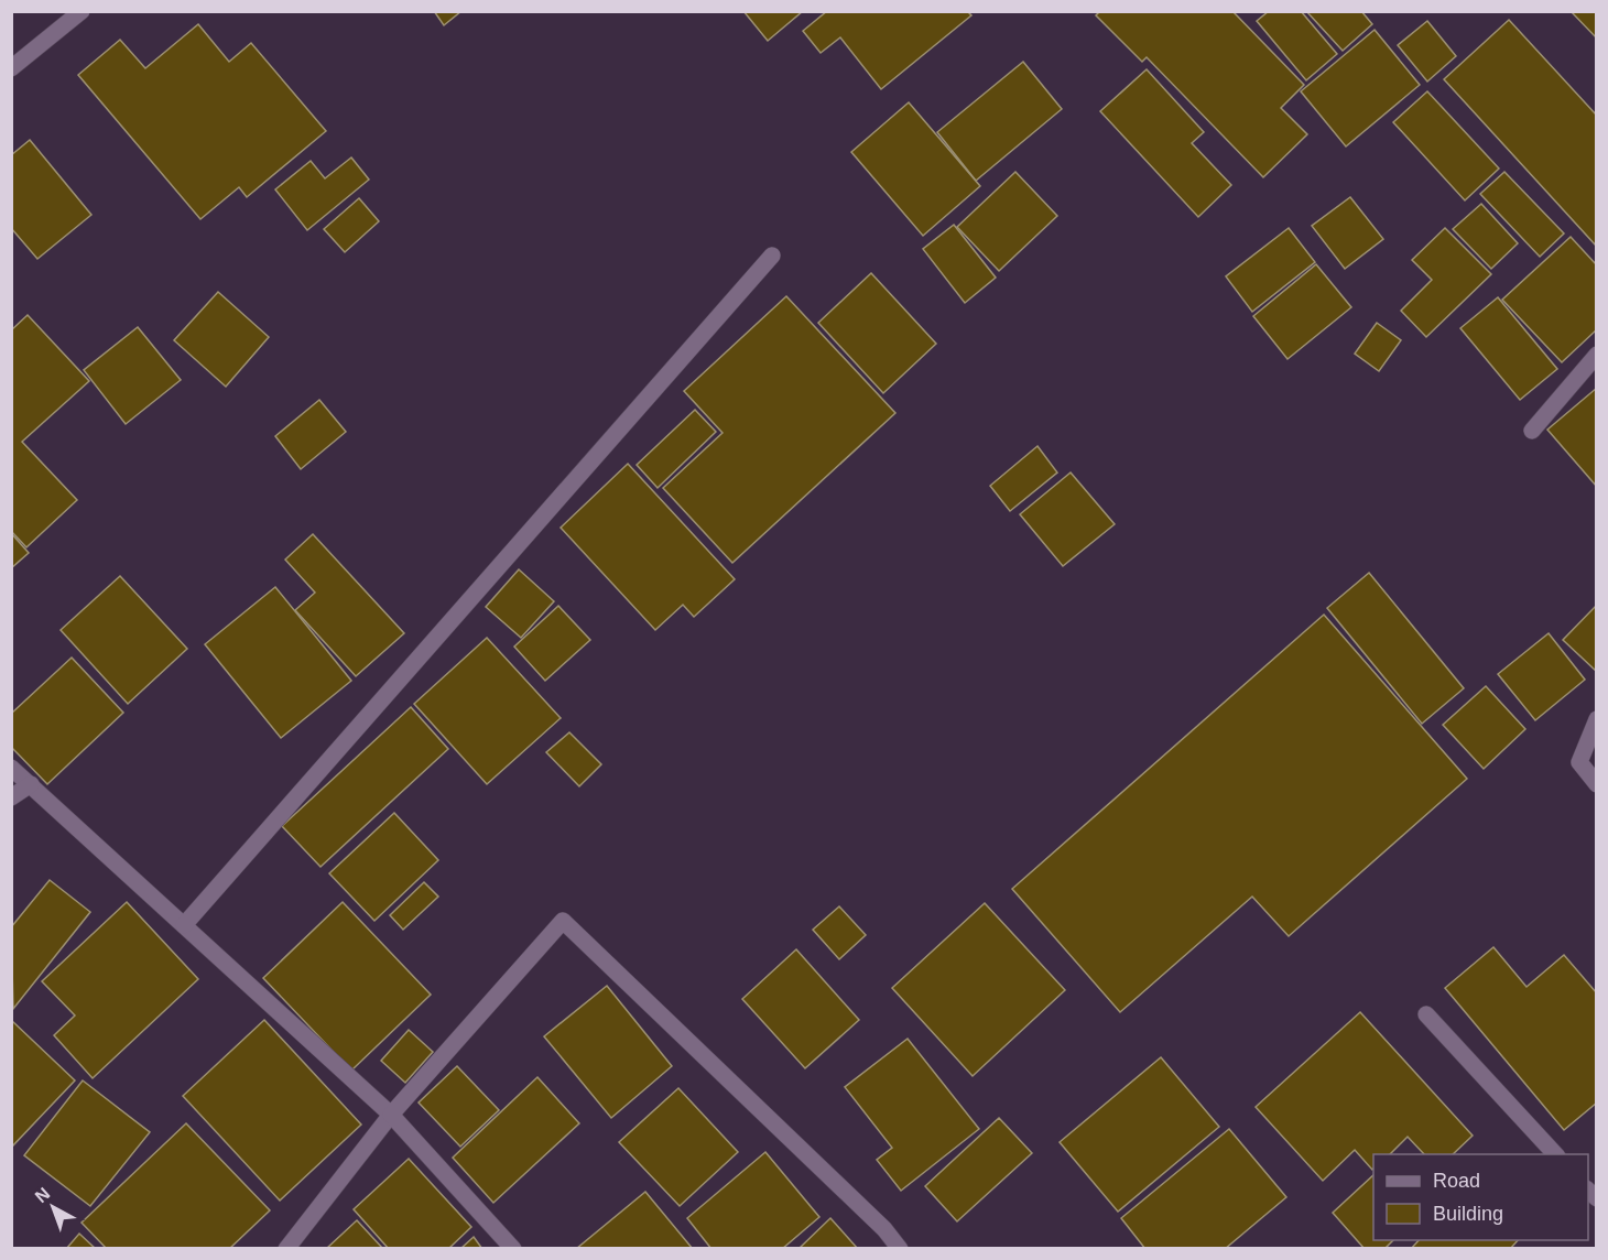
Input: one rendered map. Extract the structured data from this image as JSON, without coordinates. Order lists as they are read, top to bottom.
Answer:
{
  "legend": ["Road", "Building"],
  "north": "top left"
}
